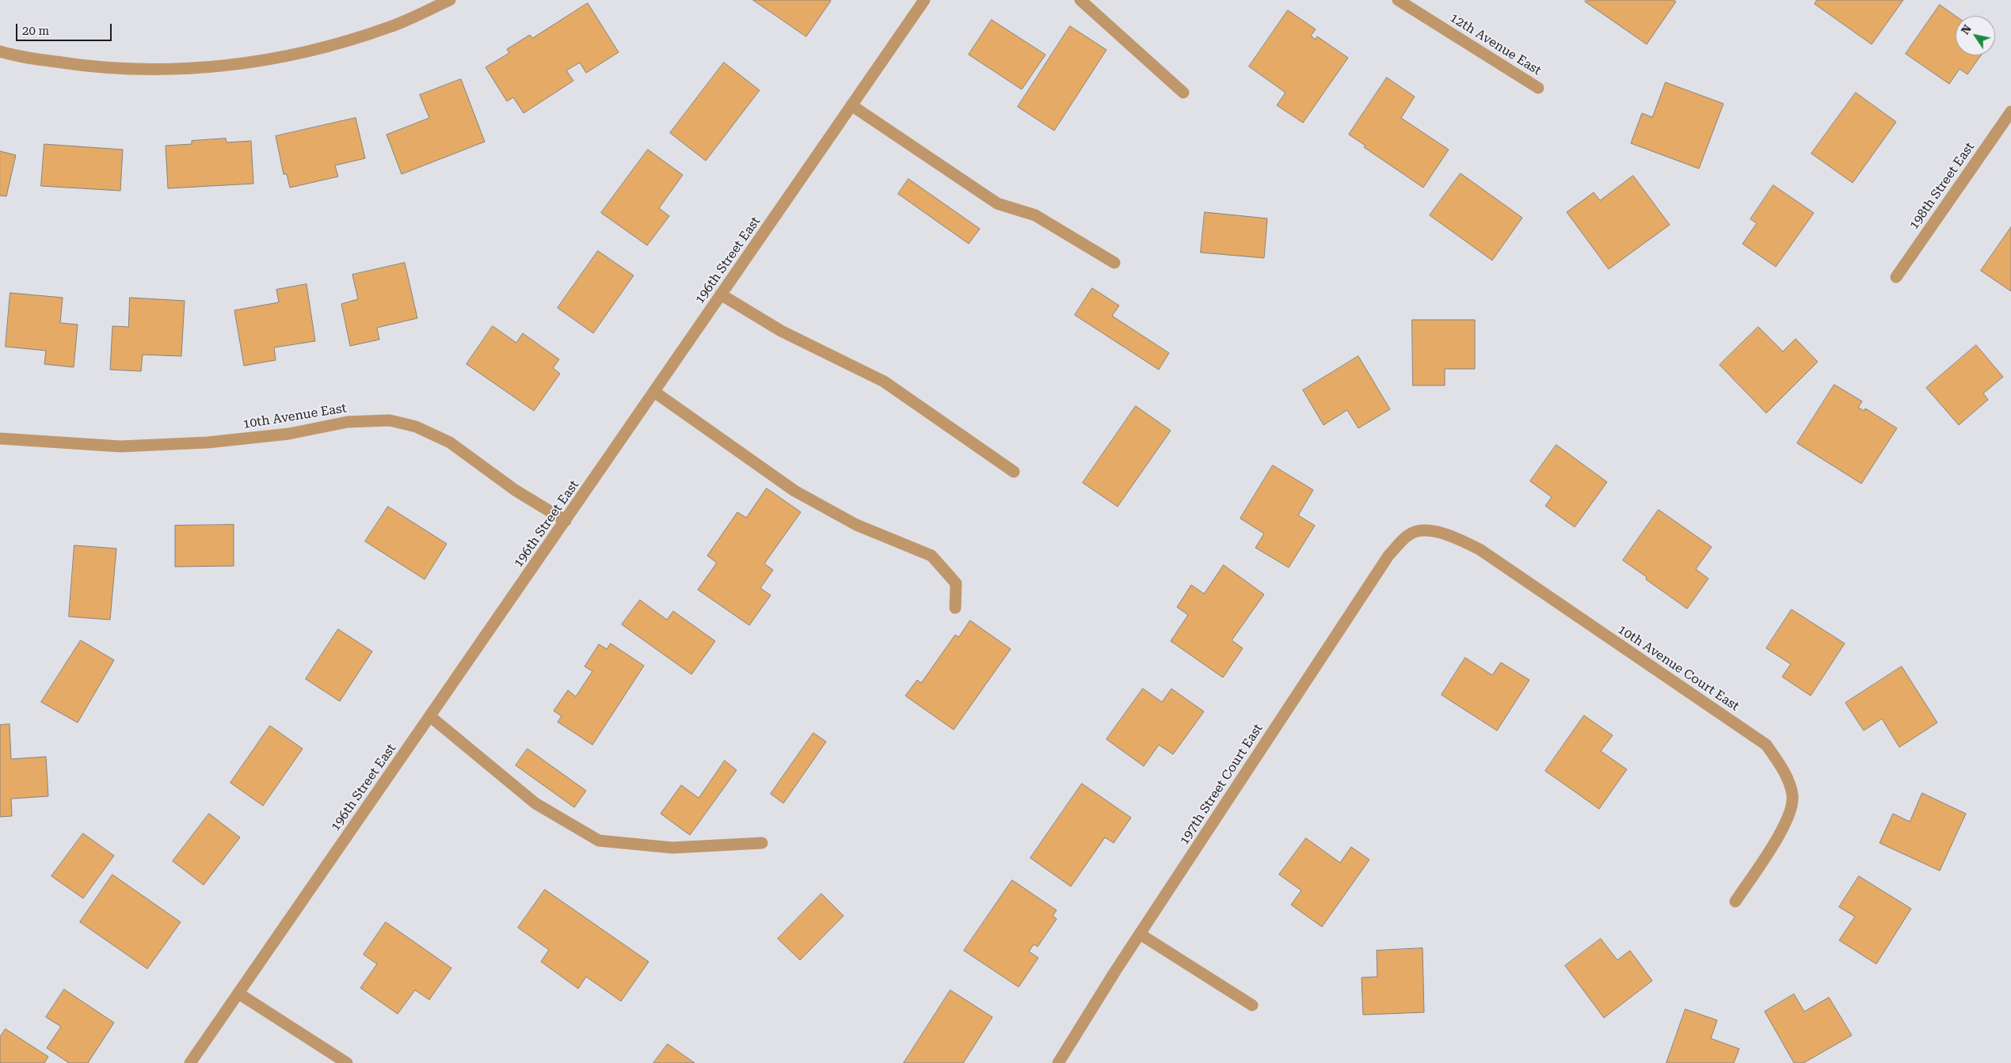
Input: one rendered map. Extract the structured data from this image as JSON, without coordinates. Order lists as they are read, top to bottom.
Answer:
{
  "streets": {
    "street": [
      "12th Avenue East",
      "198th Street East",
      "196th Street East",
      "10th Avenue East",
      "10th Avenue Court East",
      "197th Street Court East"
    ]
  },
  "crossings": [
    ["196th Street East", "10th Avenue East"],
    ["10th Avenue Court East", "197th Street Court East"]
  ],
  "scale_bar": "20 m",
  "north": "top left"
}
